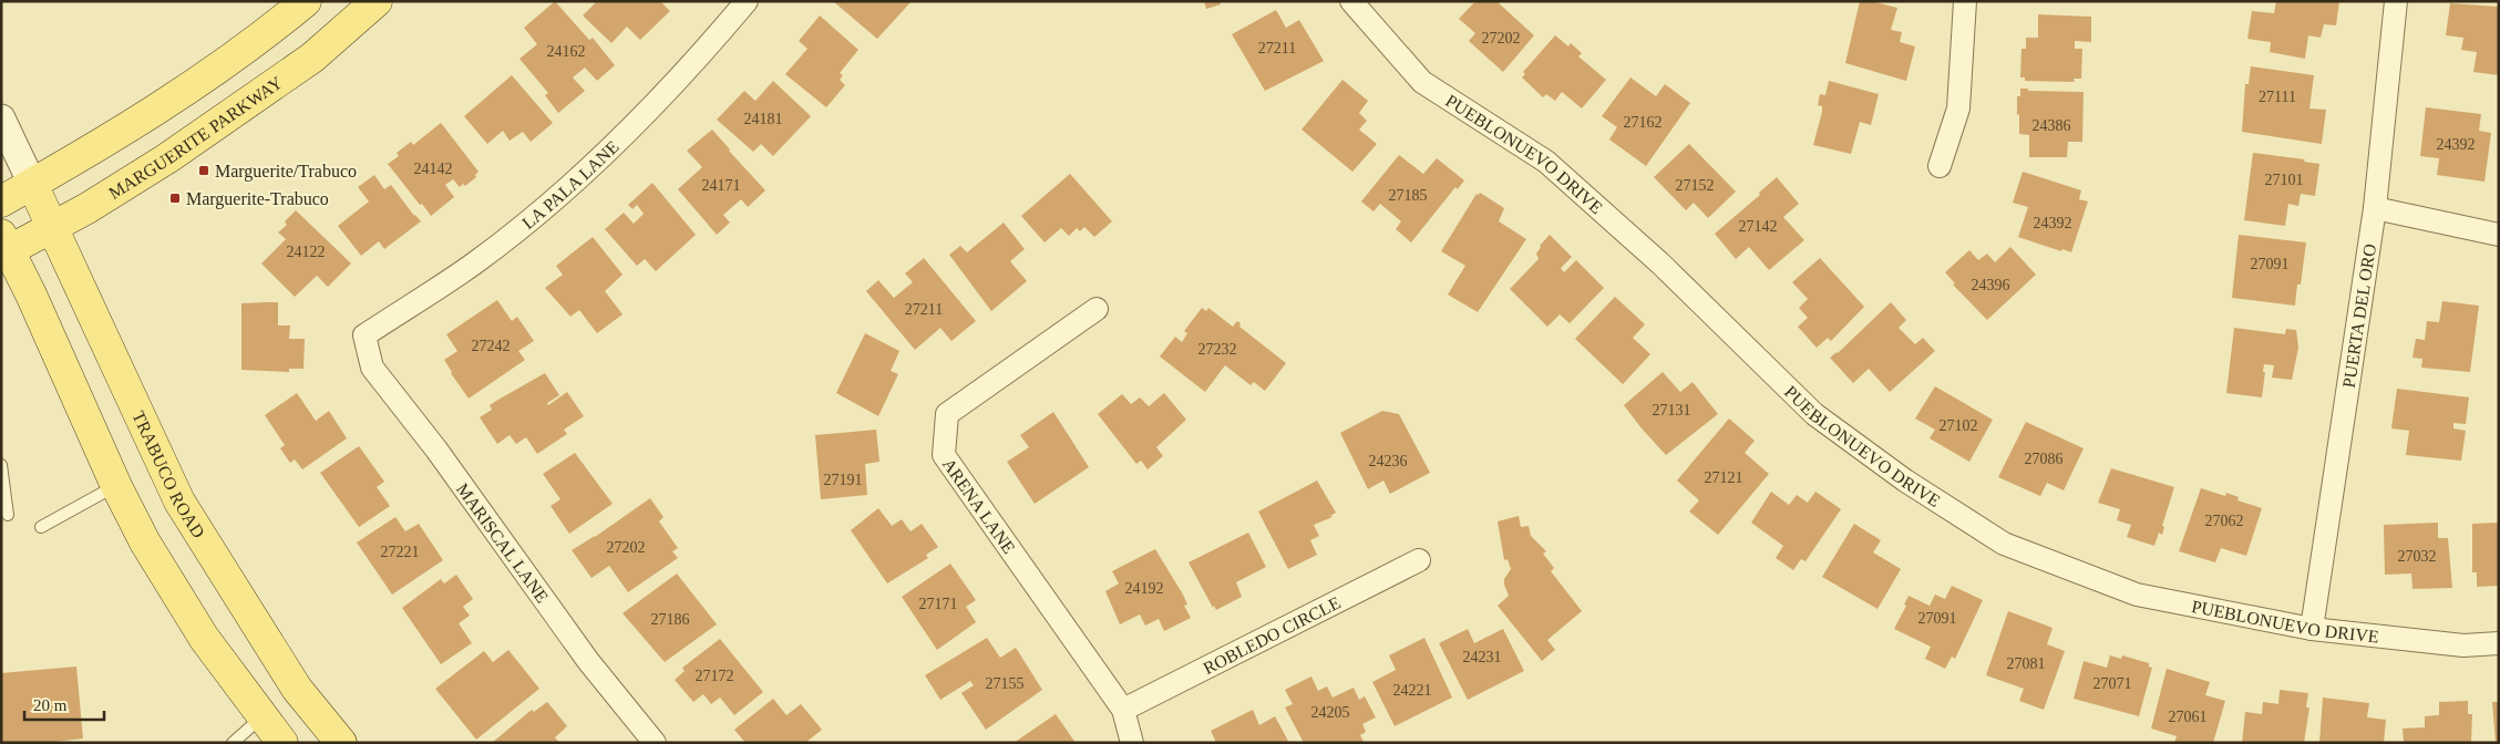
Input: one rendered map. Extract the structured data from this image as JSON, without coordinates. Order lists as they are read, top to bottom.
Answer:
{
  "streets": {
    "main road": ["MARGUERITE PARKWAY", "TRABUCO ROAD"],
    "street": [
      "PUEBLONUEVO DRIVE",
      "LA PALA LANE",
      "PUERTA DEL ORO",
      "ARENA LANE",
      "MARISCAL LANE",
      "ROBLEDO CIRCLE"
    ]
  },
  "crossings": [
    ["MARGUERITE PARKWAY", "TRABUCO ROAD"],
    ["PUEBLONUEVO DRIVE", "PUERTA DEL ORO"],
    ["LA PALA LANE", "MARISCAL LANE"],
    ["ARENA LANE", "ROBLEDO CIRCLE"]
  ],
  "places": {
    "transit": ["Marguerite/Trabuco", "Marguerite-Trabuco"]
  },
  "house_numbers": [
    "27202",
    "27211",
    "24162",
    "27111",
    "24181",
    "27162",
    "24386",
    "24392",
    "24142",
    "27101",
    "24171",
    "27152",
    "27185",
    "24392",
    "27142",
    "24122",
    "27091",
    "24396",
    "27211",
    "27242",
    "27232",
    "27131",
    "27102",
    "27086",
    "24236",
    "27121",
    "27191",
    "27062",
    "27202",
    "27221",
    "27032",
    "24192",
    "27171",
    "27091",
    "27186",
    "24231",
    "27081",
    "27172",
    "27155",
    "27071",
    "24221",
    "24205",
    "27061"
  ],
  "scale_bar": "20 m"
}
